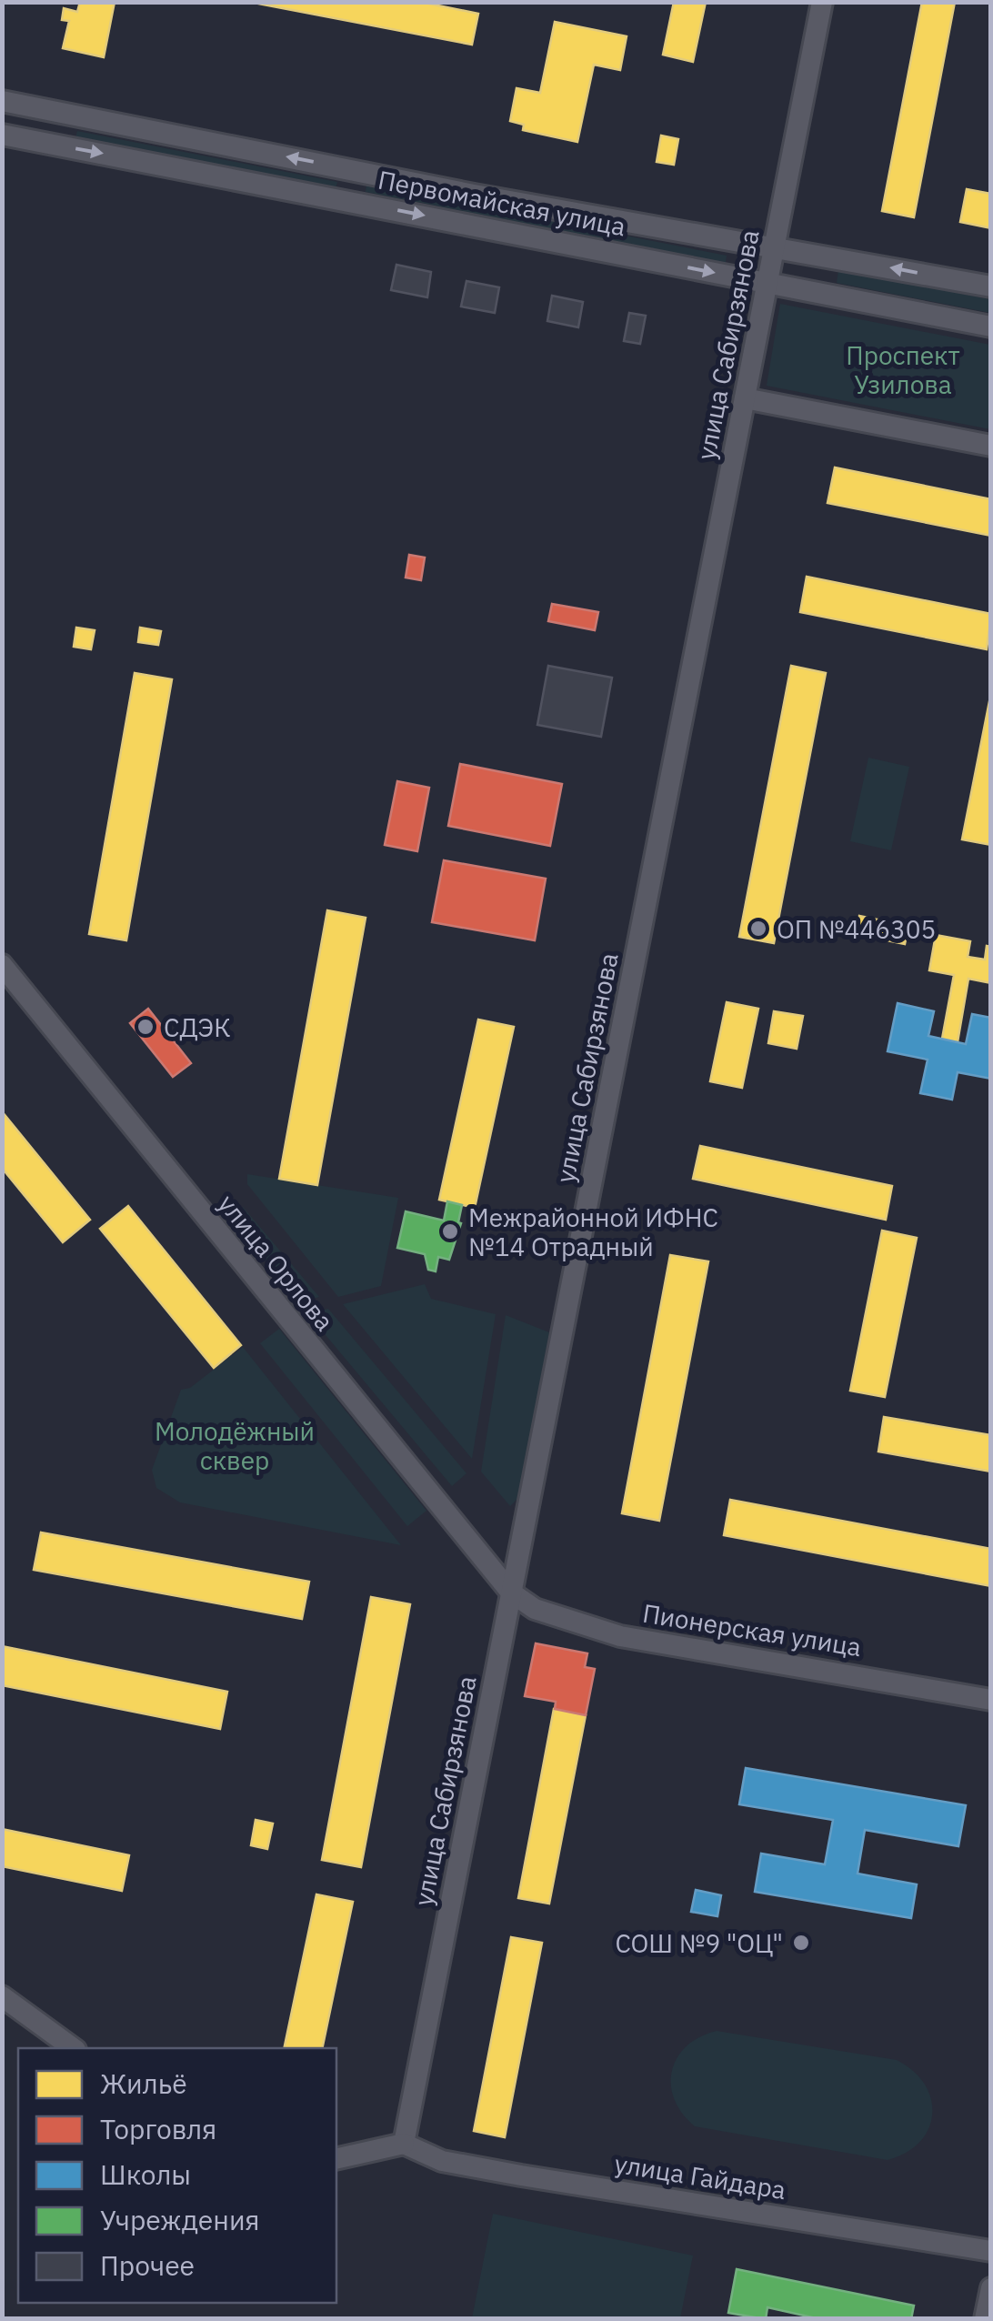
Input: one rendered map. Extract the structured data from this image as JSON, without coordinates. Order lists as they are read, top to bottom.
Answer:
{
  "streets": {
    "street": [
      "Первомайская улица",
      "улица Сабирзянова",
      "улица Орлова",
      "Пионерская улица",
      "улица Гайдара"
    ]
  },
  "crossings": [
    ["Первомайская улица", "улица Сабирзянова"],
    ["улица Сабирзянова", "улица Орлова"],
    ["улица Сабирзянова", "Пионерская улица"],
    ["улица Сабирзянова", "улица Гайдара"],
    ["улица Орлова", "Пионерская улица"]
  ],
  "parks": ["Проспект Узилова", "Молодёжный сквер"],
  "places": [
    "ОП №446305",
    "СДЭК",
    "Межрайонной ИФНС №14 Отрадный",
    "СОШ №9 \"ОЦ\""
  ],
  "legend": [
    "Жильё",
    "Торговля",
    "Школы",
    "Учреждения",
    "Прочее"
  ]
}
